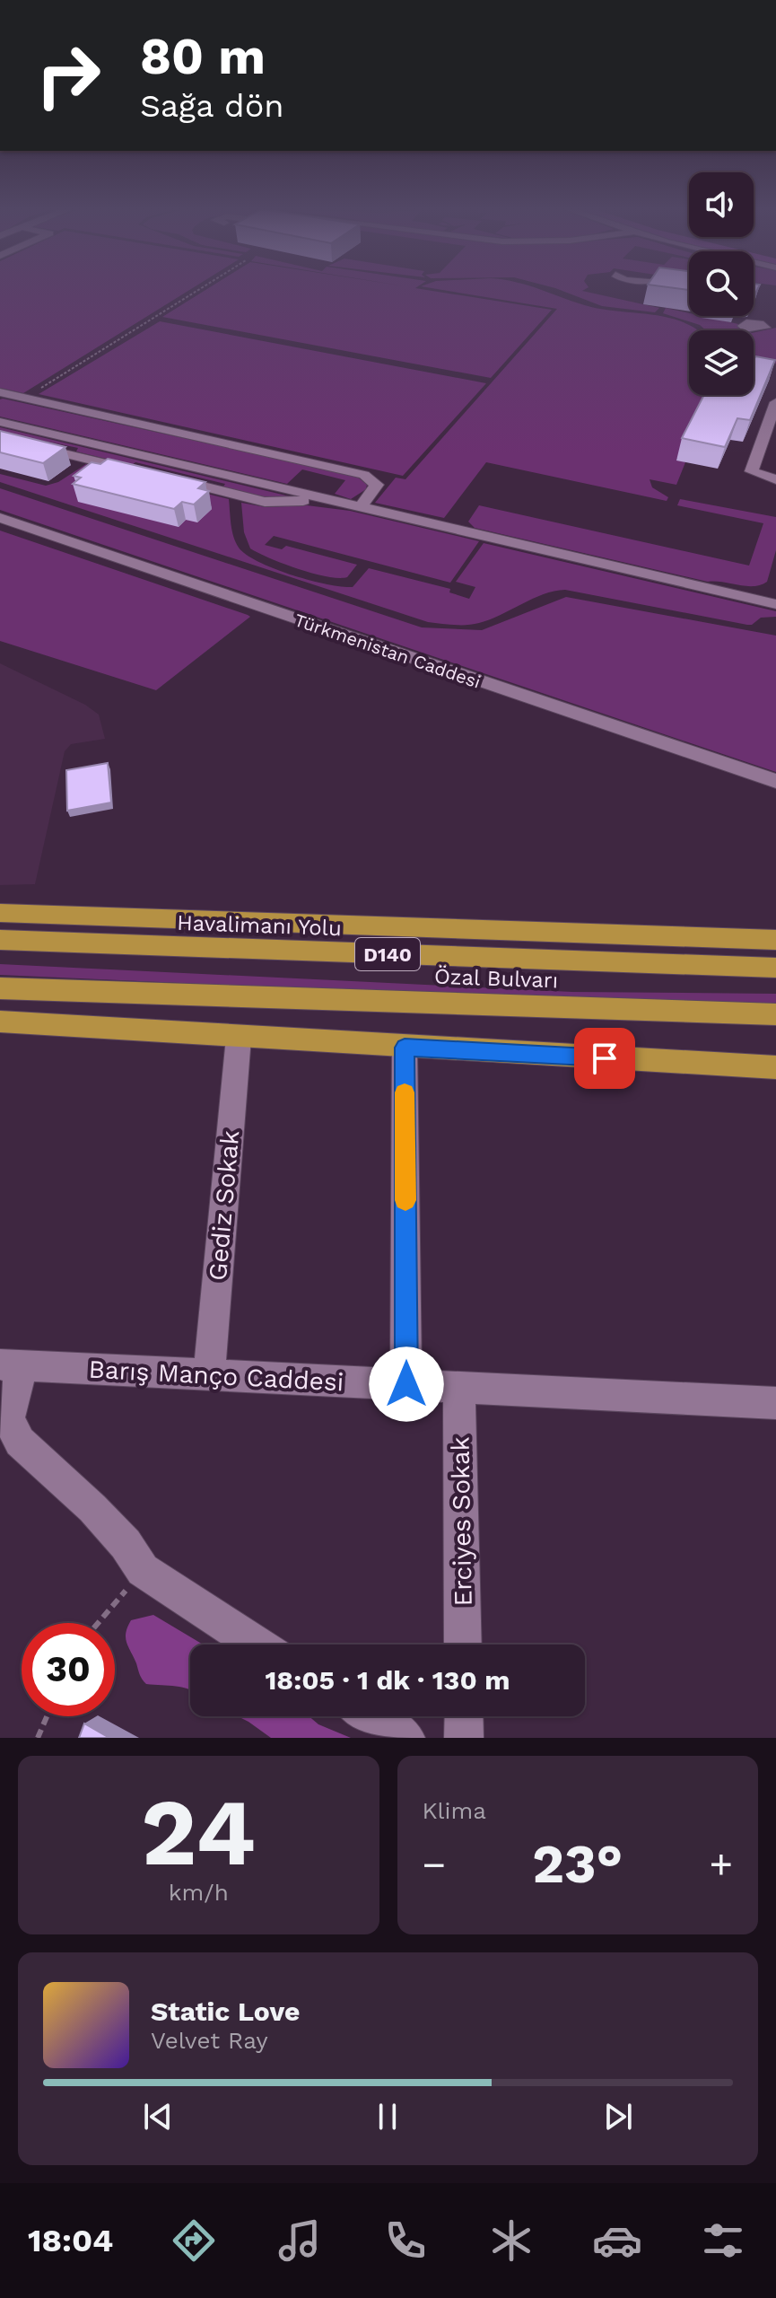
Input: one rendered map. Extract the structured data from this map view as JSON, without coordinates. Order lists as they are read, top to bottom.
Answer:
{
  "streets": {
    "highway": ["Havalimanı Yolu", "D140", "Özal Bulvarı"],
    "street": [
      "Türkmenistan Caddesi",
      "Gediz Sokak",
      "Barış Manço Caddesi",
      "Erciyes Sokak"
    ]
  },
  "crossings": [
    ["Gediz Sokak", "Barış Manço Caddesi"],
    ["Barış Manço Caddesi", "Erciyes Sokak"]
  ],
  "page": {
    "turn": ["80 m", "Sağa dön"],
    "limit": "30",
    "trip": "18:05 · 1 dk · 130 m",
    "tile": [
      ["24", "km/h"],
      "Klima"
    ],
    "heat": ["−", "23°", "+"],
    "song": ["Static Love", "Velvet Ray"],
    "tabs": "18:04"
  }
}
